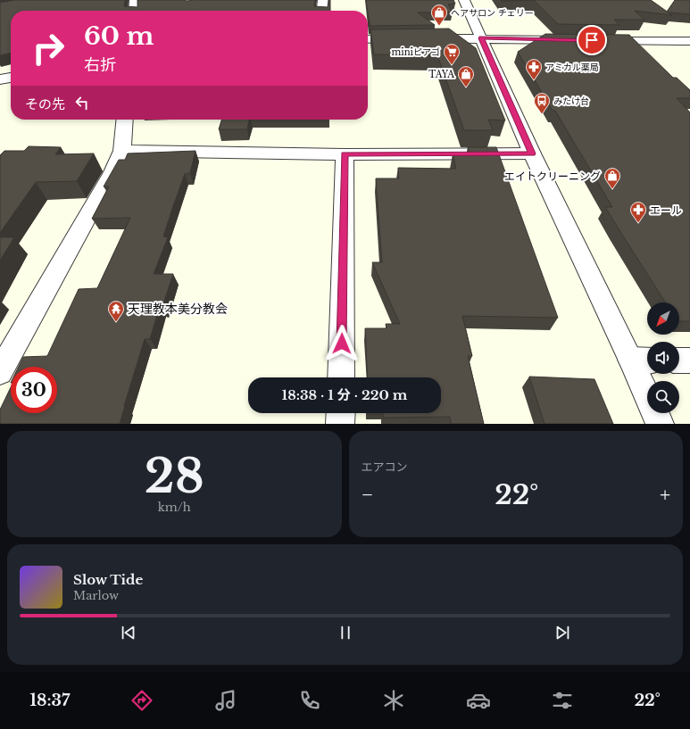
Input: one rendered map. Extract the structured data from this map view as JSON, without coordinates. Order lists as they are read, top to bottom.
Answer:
{
  "places": {
    "shop": ["ヘアサロン チェリー", "TAYA", "エイトクリーニング"],
    "supermarket": ["miniピアゴ"],
    "pharmacy": ["アミカル薬局", "エール"],
    "bus stop": ["みたけ台"],
    "temple": ["天理教本美分教会"]
  },
  "north": "bottom left",
  "page": {
    "turn": ["60 m", "右折"],
    "then": "その先",
    "limit": "30",
    "trip": "18:38 · 1 分 · 220 m",
    "tile": [
      ["28", "km/h"],
      "エアコン"
    ],
    "heat": ["−", "22°", "+"],
    "song": ["Slow Tide", "Marlow"],
    "tabs": ["18:37", "22°"]
  }
}
